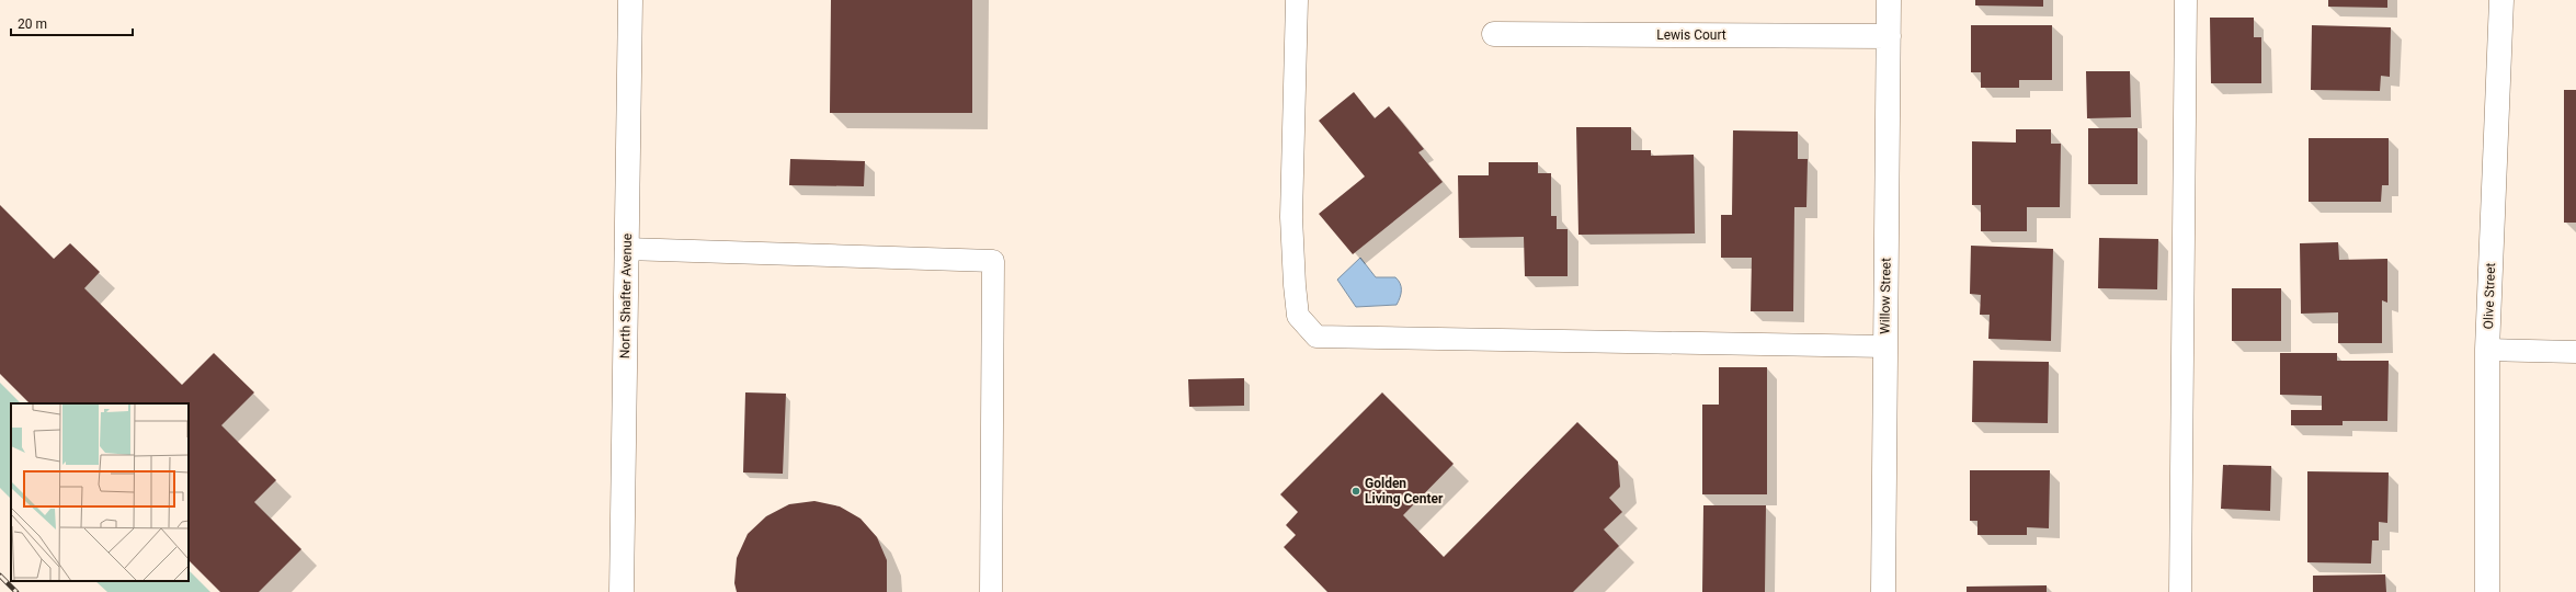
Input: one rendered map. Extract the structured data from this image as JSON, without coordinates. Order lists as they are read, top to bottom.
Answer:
{
  "streets": {
    "street": [
      "Lewis Court",
      "North Shafter Avenue",
      "Willow Street",
      "Olive Street"
    ]
  },
  "crossings": [
    ["Lewis Court", "Willow Street"]
  ],
  "places": ["Golden Living Center"],
  "scale_bar": "20 m"
}
